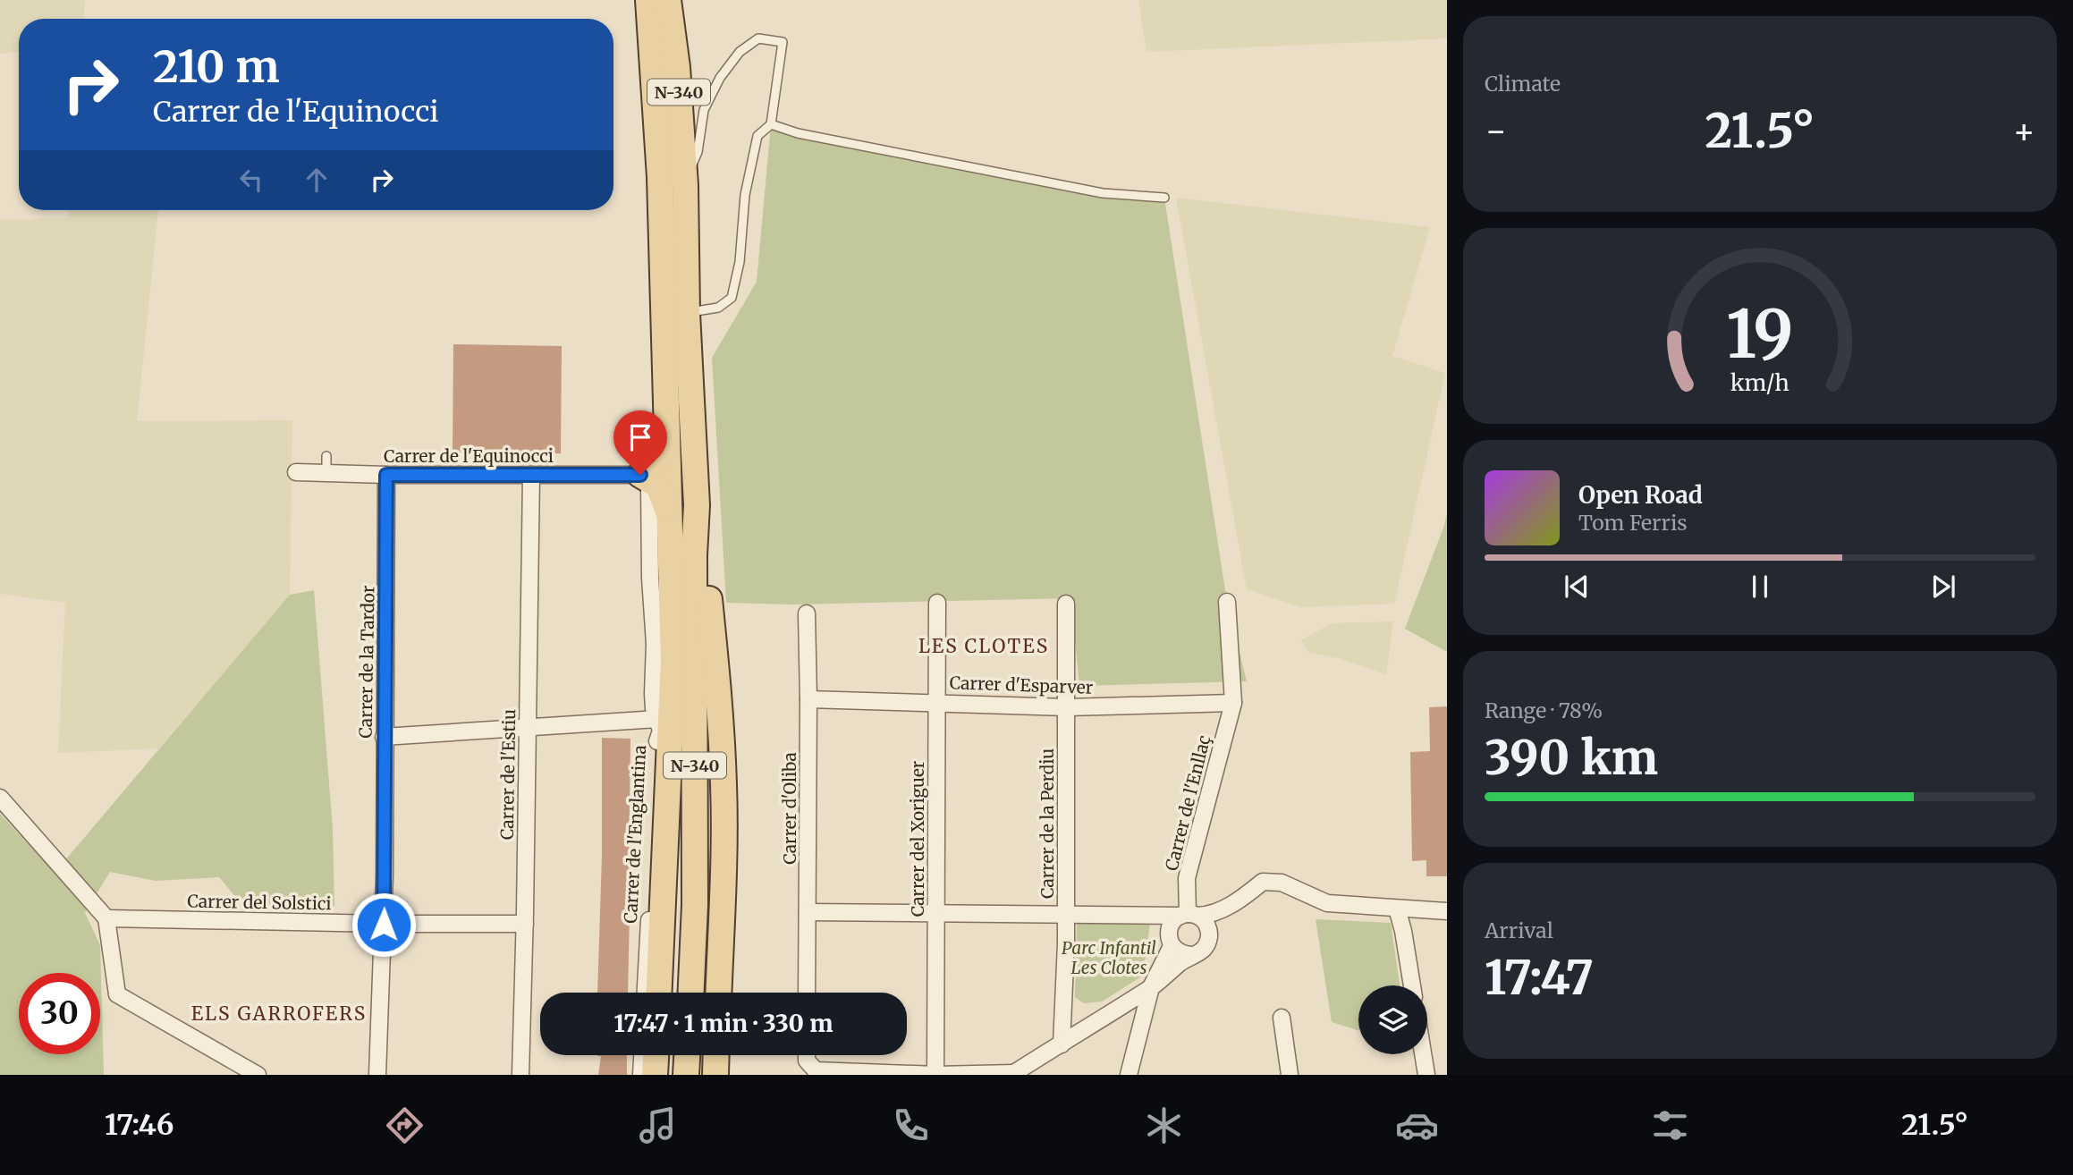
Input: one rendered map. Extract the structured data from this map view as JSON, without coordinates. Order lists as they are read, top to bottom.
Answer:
{
  "streets": {
    "main road": ["N-340"],
    "street": [
      "Carrer de l'Equinocci",
      "Carrer de la Tardor",
      "Carrer d'Esparver",
      "Carrer de l'Estiu",
      "Carrer de l'Enllaç",
      "Carrer d'Oliba",
      "Carrer de la Perdiu",
      "Carrer de l'Englantina",
      "Carrer del Xoriguer",
      "Carrer del Solstici"
    ]
  },
  "crossings": [
    ["Carrer de l'Equinocci", "Carrer de la Tardor"],
    ["Carrer de l'Equinocci", "Carrer de l'Estiu"],
    ["Carrer de l'Equinocci", "Carrer de l'Englantina"],
    ["Carrer de la Tardor", "Carrer del Solstici"],
    ["Carrer d'Esparver", "Carrer de l'Enllaç"],
    ["Carrer d'Esparver", "Carrer d'Oliba"],
    ["Carrer d'Esparver", "Carrer de la Perdiu"],
    ["Carrer d'Esparver", "Carrer del Xoriguer"],
    ["Carrer de l'Estiu", "Carrer del Solstici"]
  ],
  "districts": ["LES CLOTES", "ELS GARROFERS"],
  "parks": ["Parc Infantil Les Clotes"],
  "page": {
    "tile": [
      "Climate",
      ["Range · 78%", "390 km"],
      ["Arrival", "17:47"]
    ],
    "turn": ["210 m", "Carrer de l'Equinocci"],
    "heat": ["−", "21.5°", "+"],
    "song": ["Open Road", "Tom Ferris"],
    "limit": "30",
    "trip": "17:47 · 1 min · 330 m",
    "tabs": ["17:46", "21.5°"],
    "gauge": ["19", "km/h"]
  }
}
